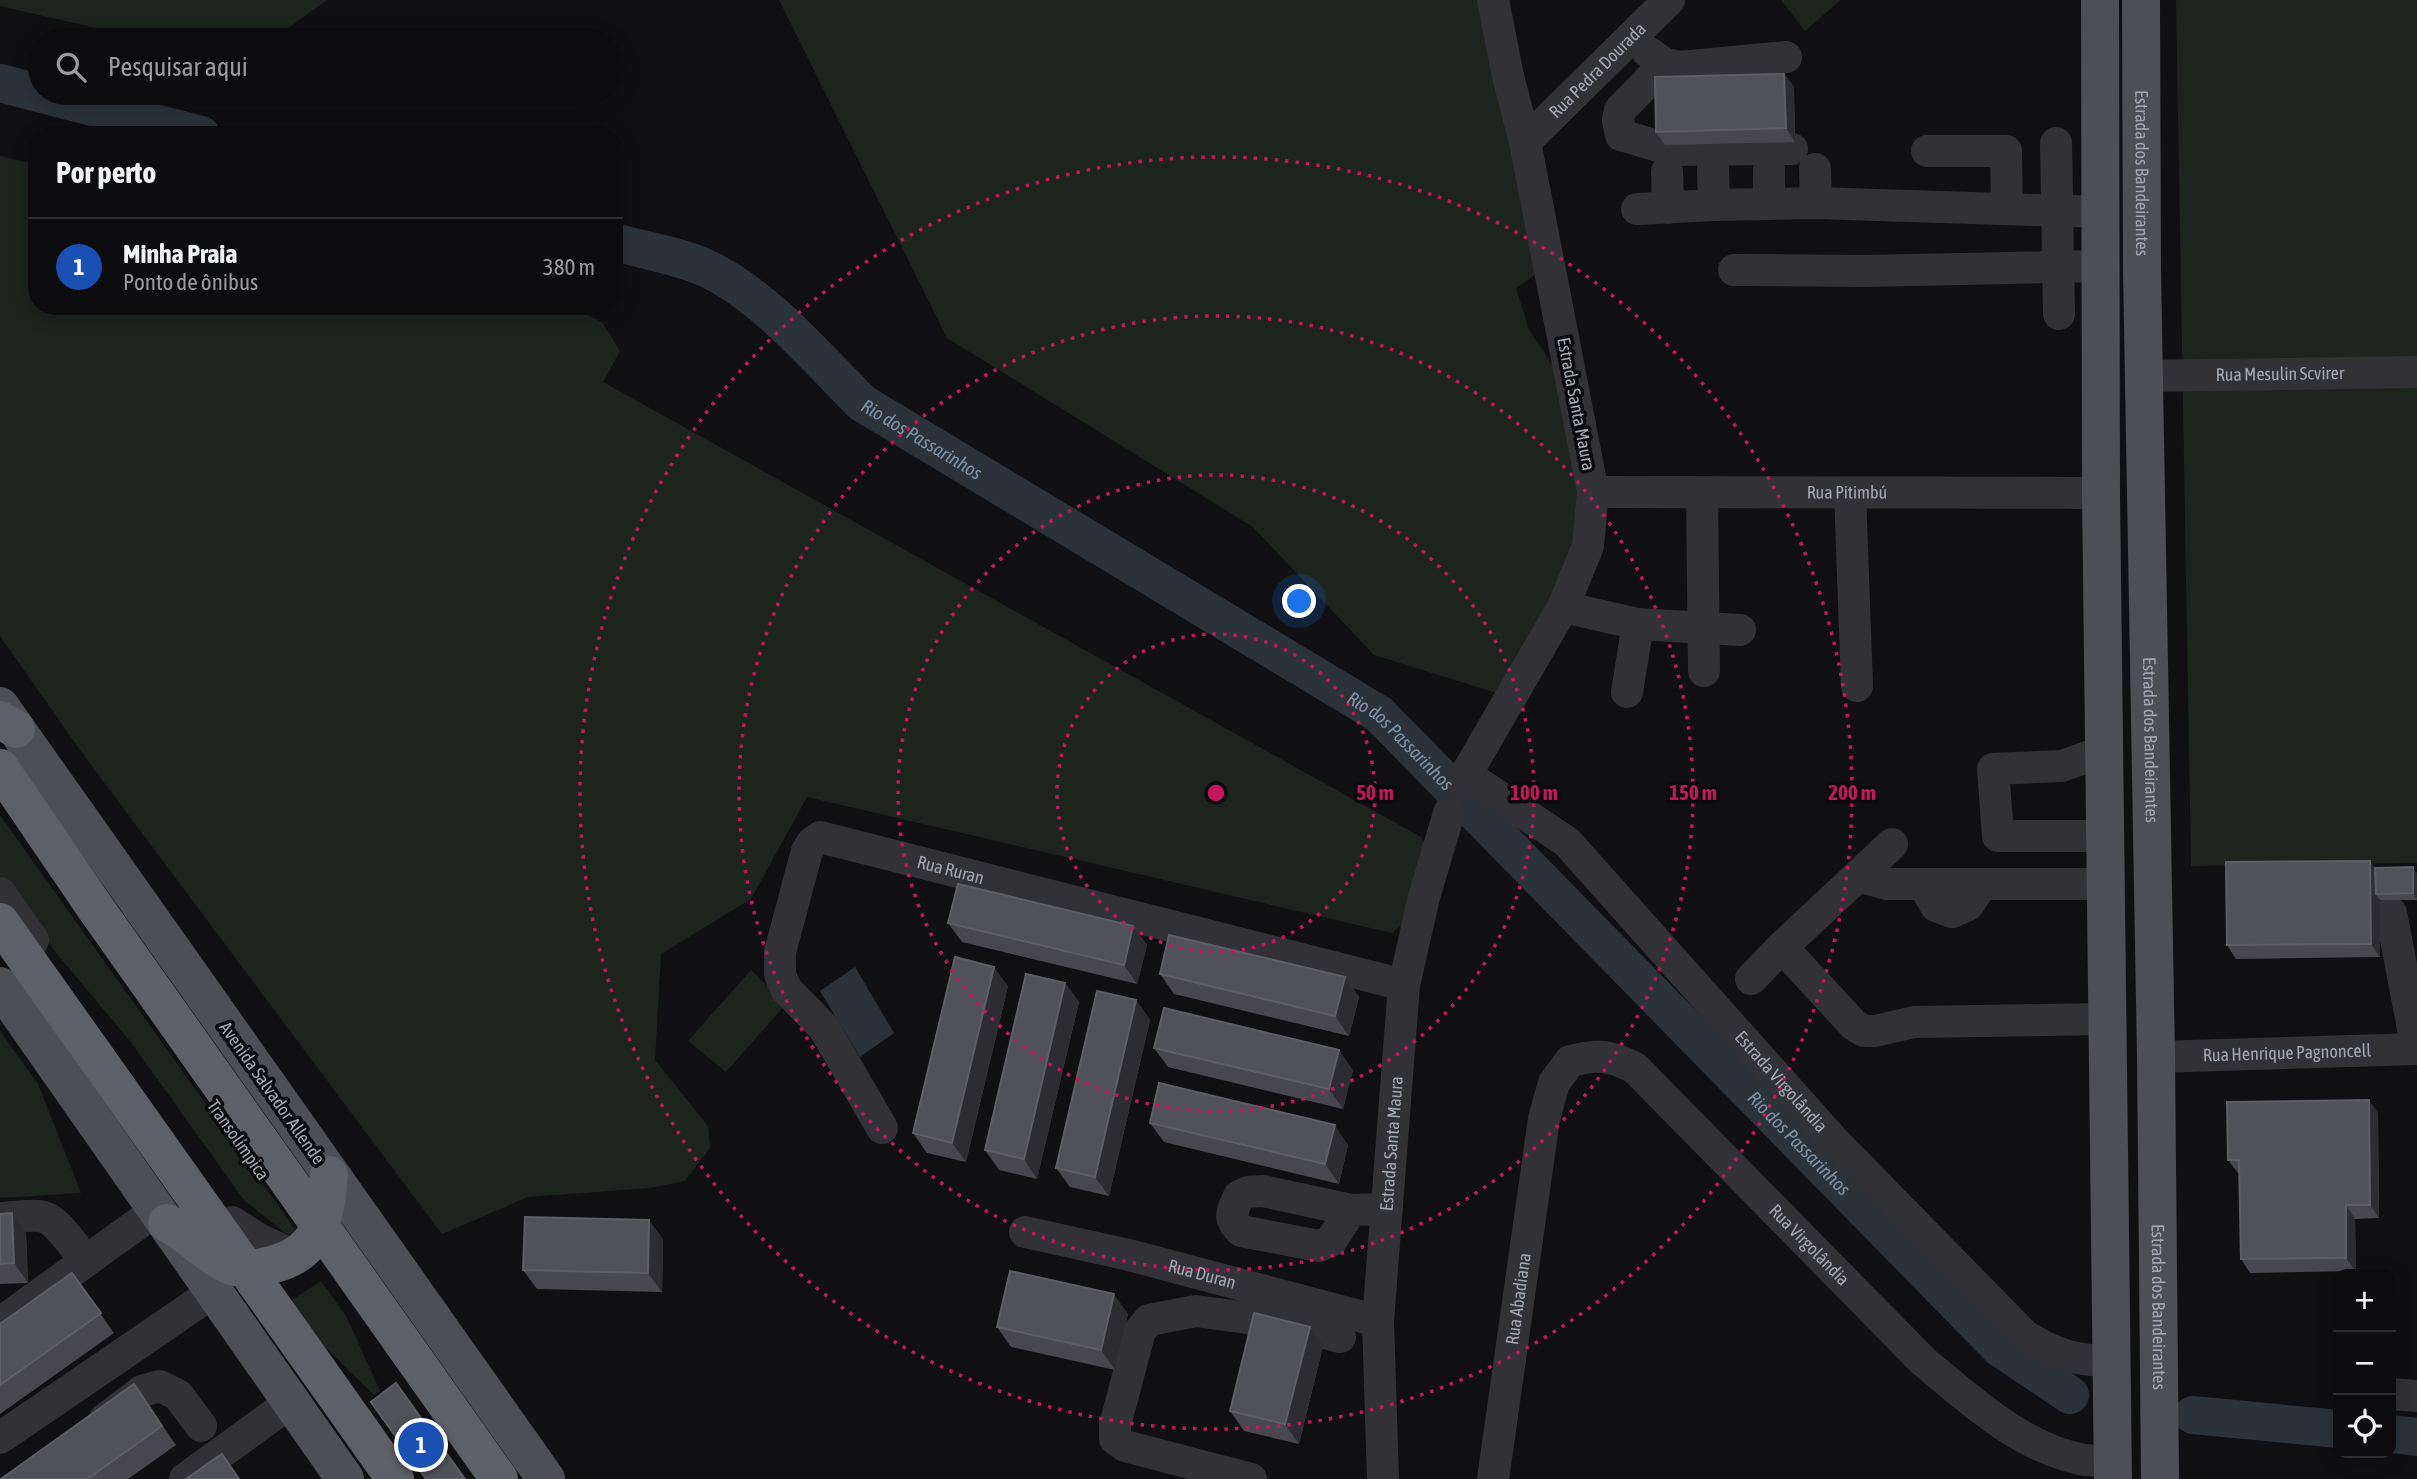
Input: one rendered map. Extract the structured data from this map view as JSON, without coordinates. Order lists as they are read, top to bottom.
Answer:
{
  "streets": {
    "main road": ["Estrada dos Bandeirantes", "Avenida Salvador Allende"],
    "street": [
      "Rua Pedra Dourada",
      "Rua Mesulin Scvirer",
      "Estrada Santa Maura",
      "Rua Pitimbú",
      "Rua Ruran",
      "Rua Henrique Pagnoncell",
      "Estrada Virgolândia",
      "Transolímpica",
      "Rua Virgolândia",
      "Rua Duran",
      "Rua Abadiana"
    ]
  },
  "crossings": [
    ["Rua Pedra Dourada", "Estrada Santa Maura"],
    ["Estrada dos Bandeirantes", "Rua Mesulin Scvirer"],
    ["Estrada dos Bandeirantes", "Rua Henrique Pagnoncell"],
    ["Estrada Santa Maura", "Rua Pitimbú"],
    ["Estrada Santa Maura", "Rua Ruran"],
    ["Estrada Santa Maura", "Estrada Virgolândia"],
    ["Estrada Santa Maura", "Rua Duran"],
    ["Rua Virgolândia", "Rua Abadiana"]
  ],
  "water": ["Rio dos Passarinhos"],
  "page": {
    "search": "Pesquisar aqui",
    "heading": "Por perto",
    "list": [
      {
        "mark": "1",
        "name": "Minha Praia",
        "note": "Ponto de ônibus",
        "value": "380 m"
      }
    ],
    "map_buttons": ["+", "−"],
    "pins": "1"
  },
  "rings": [
    "50 m",
    "100 m",
    "150 m",
    "200 m"
  ]
}
